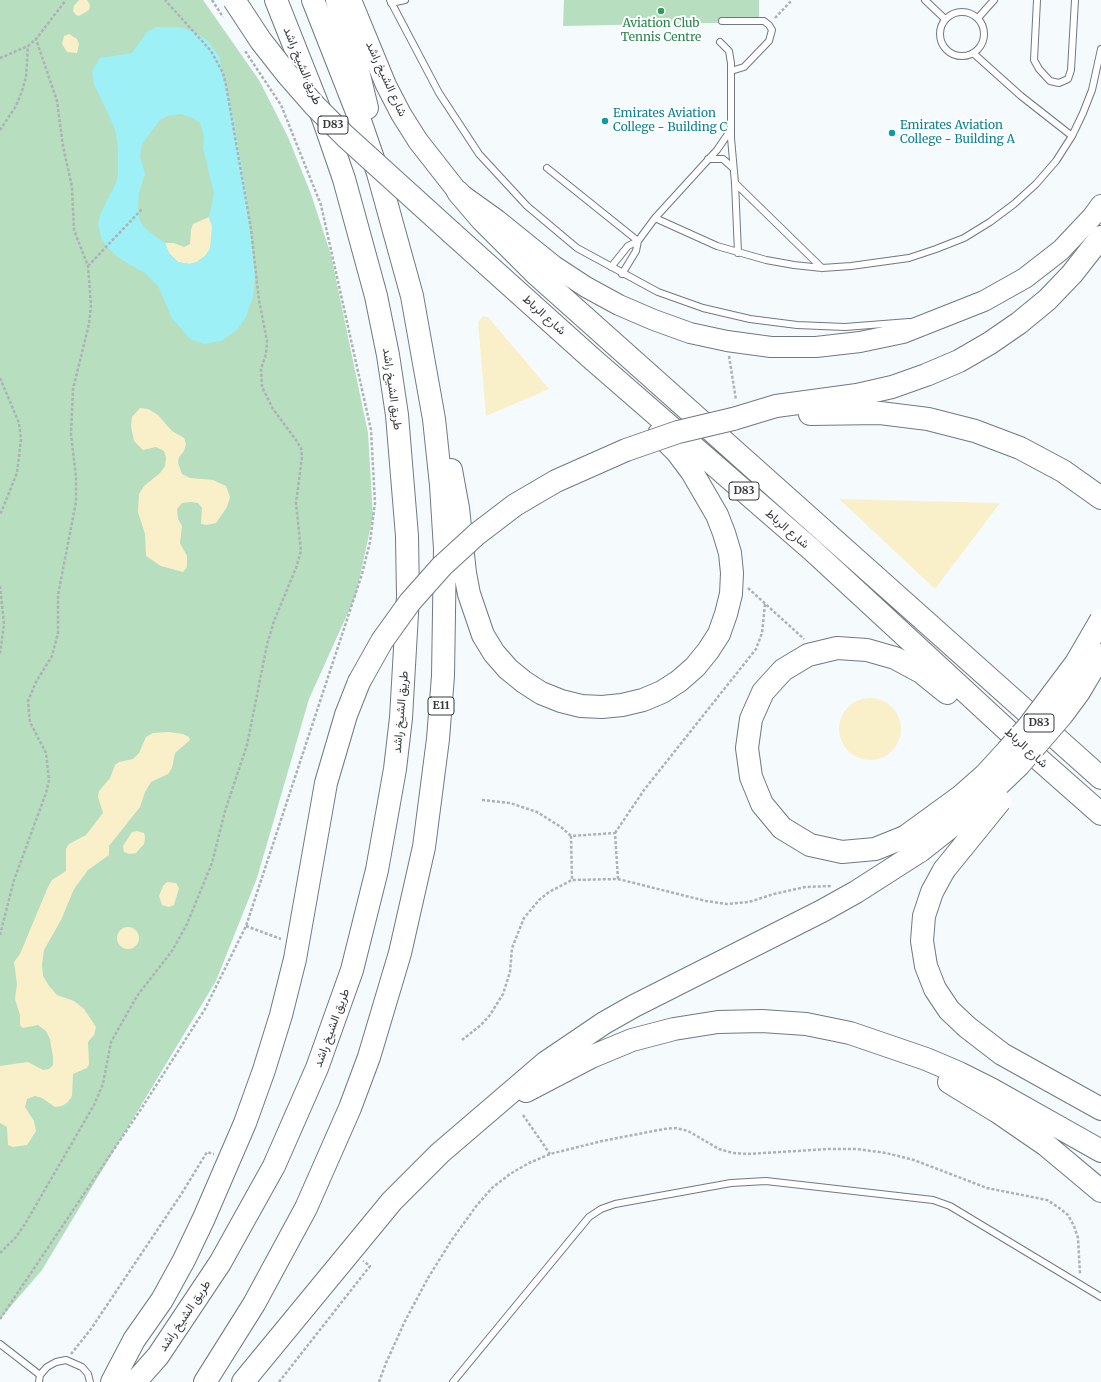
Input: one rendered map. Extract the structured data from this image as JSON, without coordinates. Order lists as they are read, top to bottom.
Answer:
{
  "streets": {
    "highway": [
      "طريق الشيخ راشد",
      "D83",
      "شارع الرباط",
      "E11"
    ],
    "main road": ["شارع الشيخ راشد"]
  },
  "crossings": [
    ["شارع الشيخ راشد", "شارع الرباط"]
  ],
  "places": ["Aviation Club Tennis Centre", "Emirates Aviation College - Building C", "Emirates Aviation College - Building A"]
}
